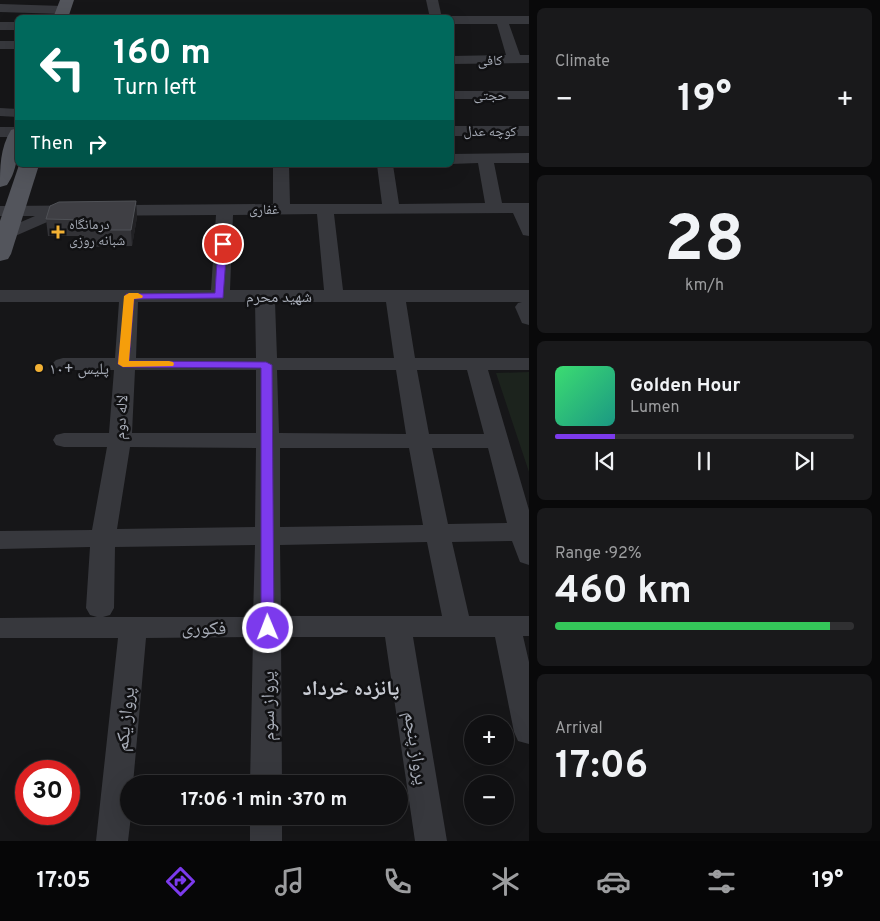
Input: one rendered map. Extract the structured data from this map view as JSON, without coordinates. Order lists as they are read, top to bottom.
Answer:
{
  "streets": {
    "street": [
      "کافی",
      "حجتی",
      "کوچه عدل",
      "غفاری",
      "شهید محرم",
      "لاله دوم",
      "فکوری",
      "پرواز سوم",
      "پرواز یکم",
      "پرواز پنجم"
    ]
  },
  "crossings": [
    ["شهید محرم", "لاله دوم"],
    ["شهید محرم", "پرواز سوم"],
    ["فکوری", "پرواز سوم"],
    ["فکوری", "پرواز یکم"],
    ["فکوری", "پرواز پنجم"]
  ],
  "districts": ["پانزده خرداد"],
  "places": {
    "health": ["درمانگاه شبانه روزی"],
    "other": ["پلیس +۱۰"]
  },
  "page": {
    "tile": [
      "Climate",
      ["28", "km/h"],
      ["Range · 92%", "460 km"],
      ["Arrival", "17:06"]
    ],
    "turn": ["160 m", "Turn left"],
    "heat": ["−", "19°", "+"],
    "then": "Then",
    "song": ["Golden Hour", "Lumen"],
    "map_buttons": ["+", "−"],
    "limit": "30",
    "trip": "17:06 · 1 min · 370 m",
    "tabs": ["17:05", "19°"]
  }
}
